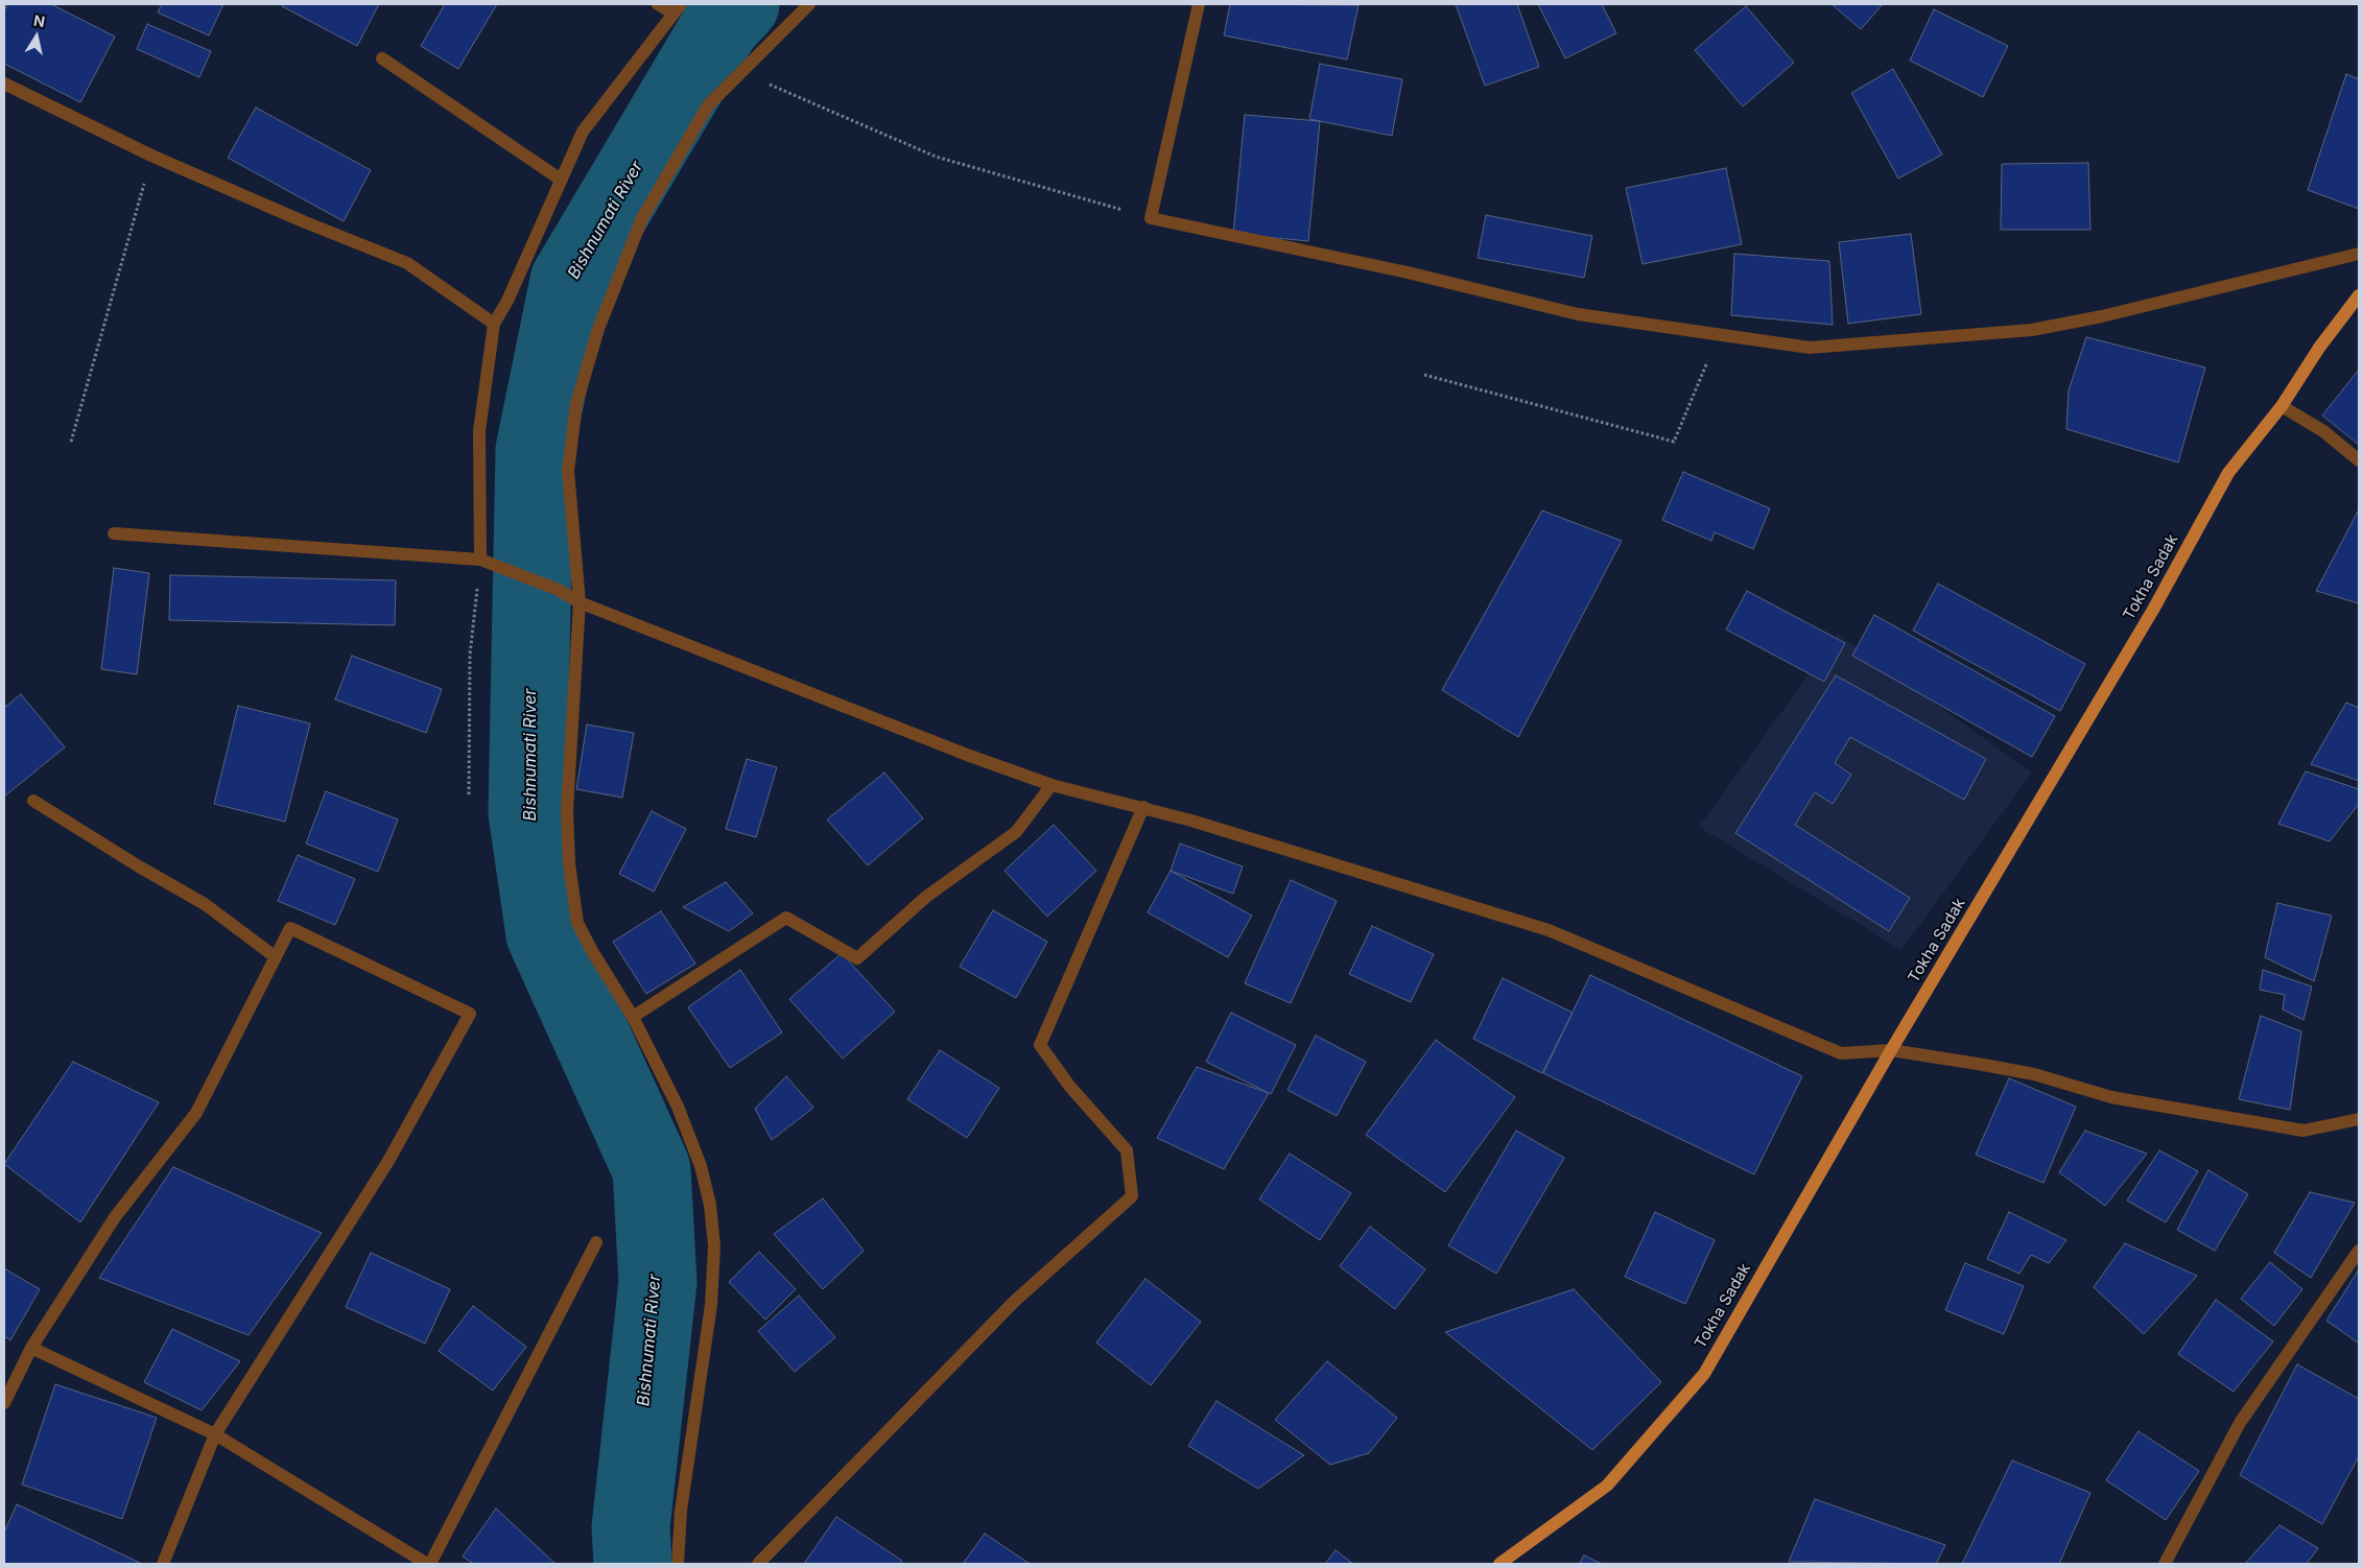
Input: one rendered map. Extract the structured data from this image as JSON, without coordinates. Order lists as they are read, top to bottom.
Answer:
{
  "streets": {
    "main road": ["Tokha Sadak"]
  },
  "water": ["Bishnumati River"],
  "north": "top"
}
